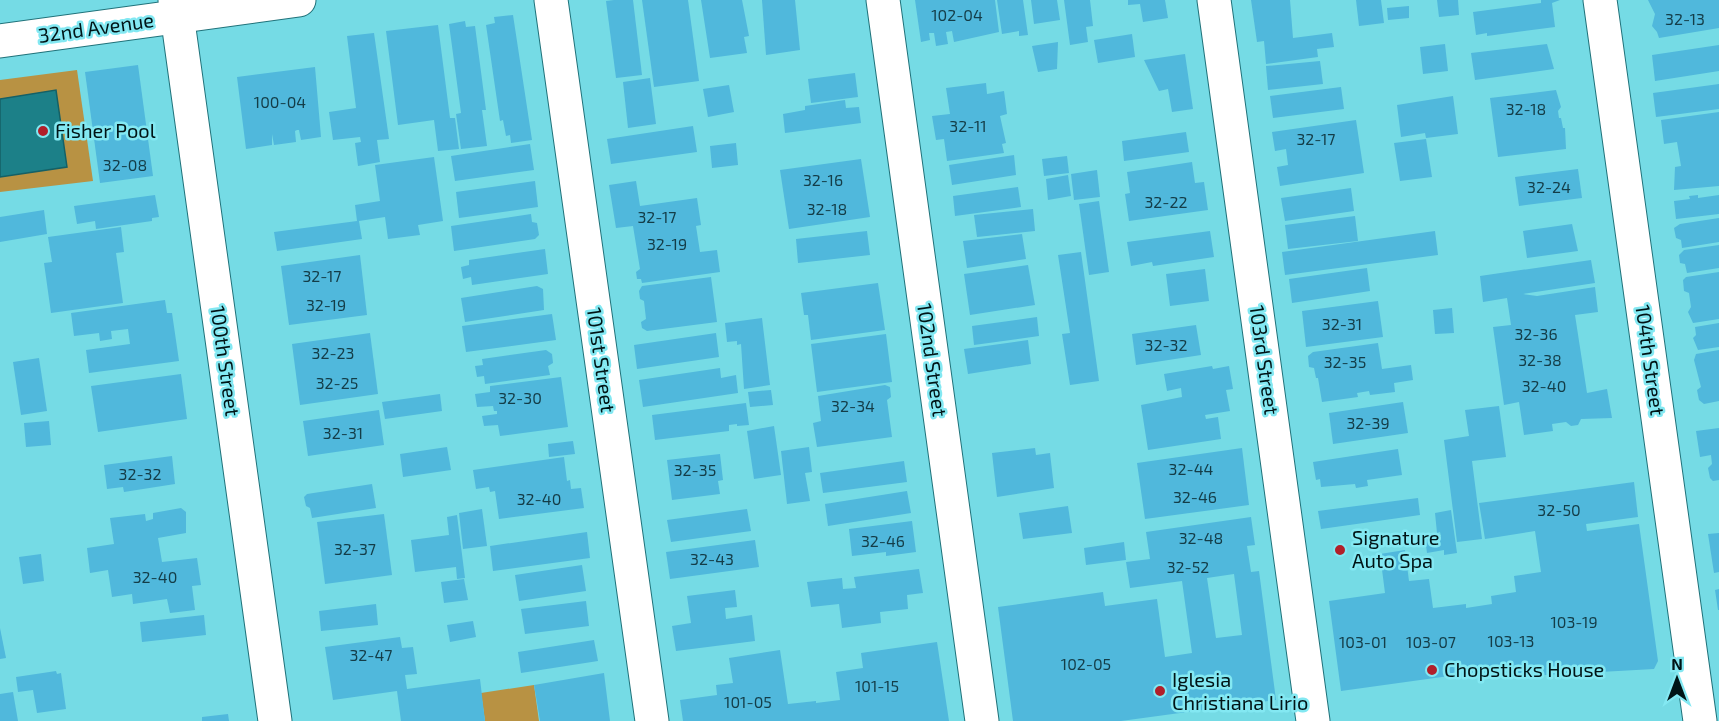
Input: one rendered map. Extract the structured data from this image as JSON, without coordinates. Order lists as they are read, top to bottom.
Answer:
{
  "streets": {
    "street": [
      "32nd Avenue",
      "101st Street",
      "102nd Street",
      "103rd Street",
      "104th Street",
      "100th Street"
    ]
  },
  "crossings": [
    ["32nd Avenue", "100th Street"]
  ],
  "places": [
    "Fisher Pool",
    "Signature Auto Spa",
    "Chopsticks House",
    "Iglesia Christiana Lirio"
  ],
  "house_numbers": [
    "102-04",
    "32-13",
    "100-04",
    "32-18",
    "32-11",
    "32-17",
    "32-08",
    "32-16",
    "32-24",
    "32-22",
    "32-18",
    "32-17",
    "32-19",
    "32-17",
    "32-19",
    "32-31",
    "32-36",
    "32-32",
    "32-23",
    "32-38",
    "32-35",
    "32-25",
    "32-40",
    "32-30",
    "32-34",
    "32-39",
    "32-31",
    "32-44",
    "32-35",
    "32-32",
    "32-46",
    "32-40",
    "32-50",
    "32-48",
    "32-46",
    "32-37",
    "32-43",
    "32-52",
    "32-40",
    "103-19",
    "103-13",
    "103-01",
    "103-07",
    "32-47",
    "102-05",
    "101-15",
    "101-05"
  ],
  "north": "top"
}
